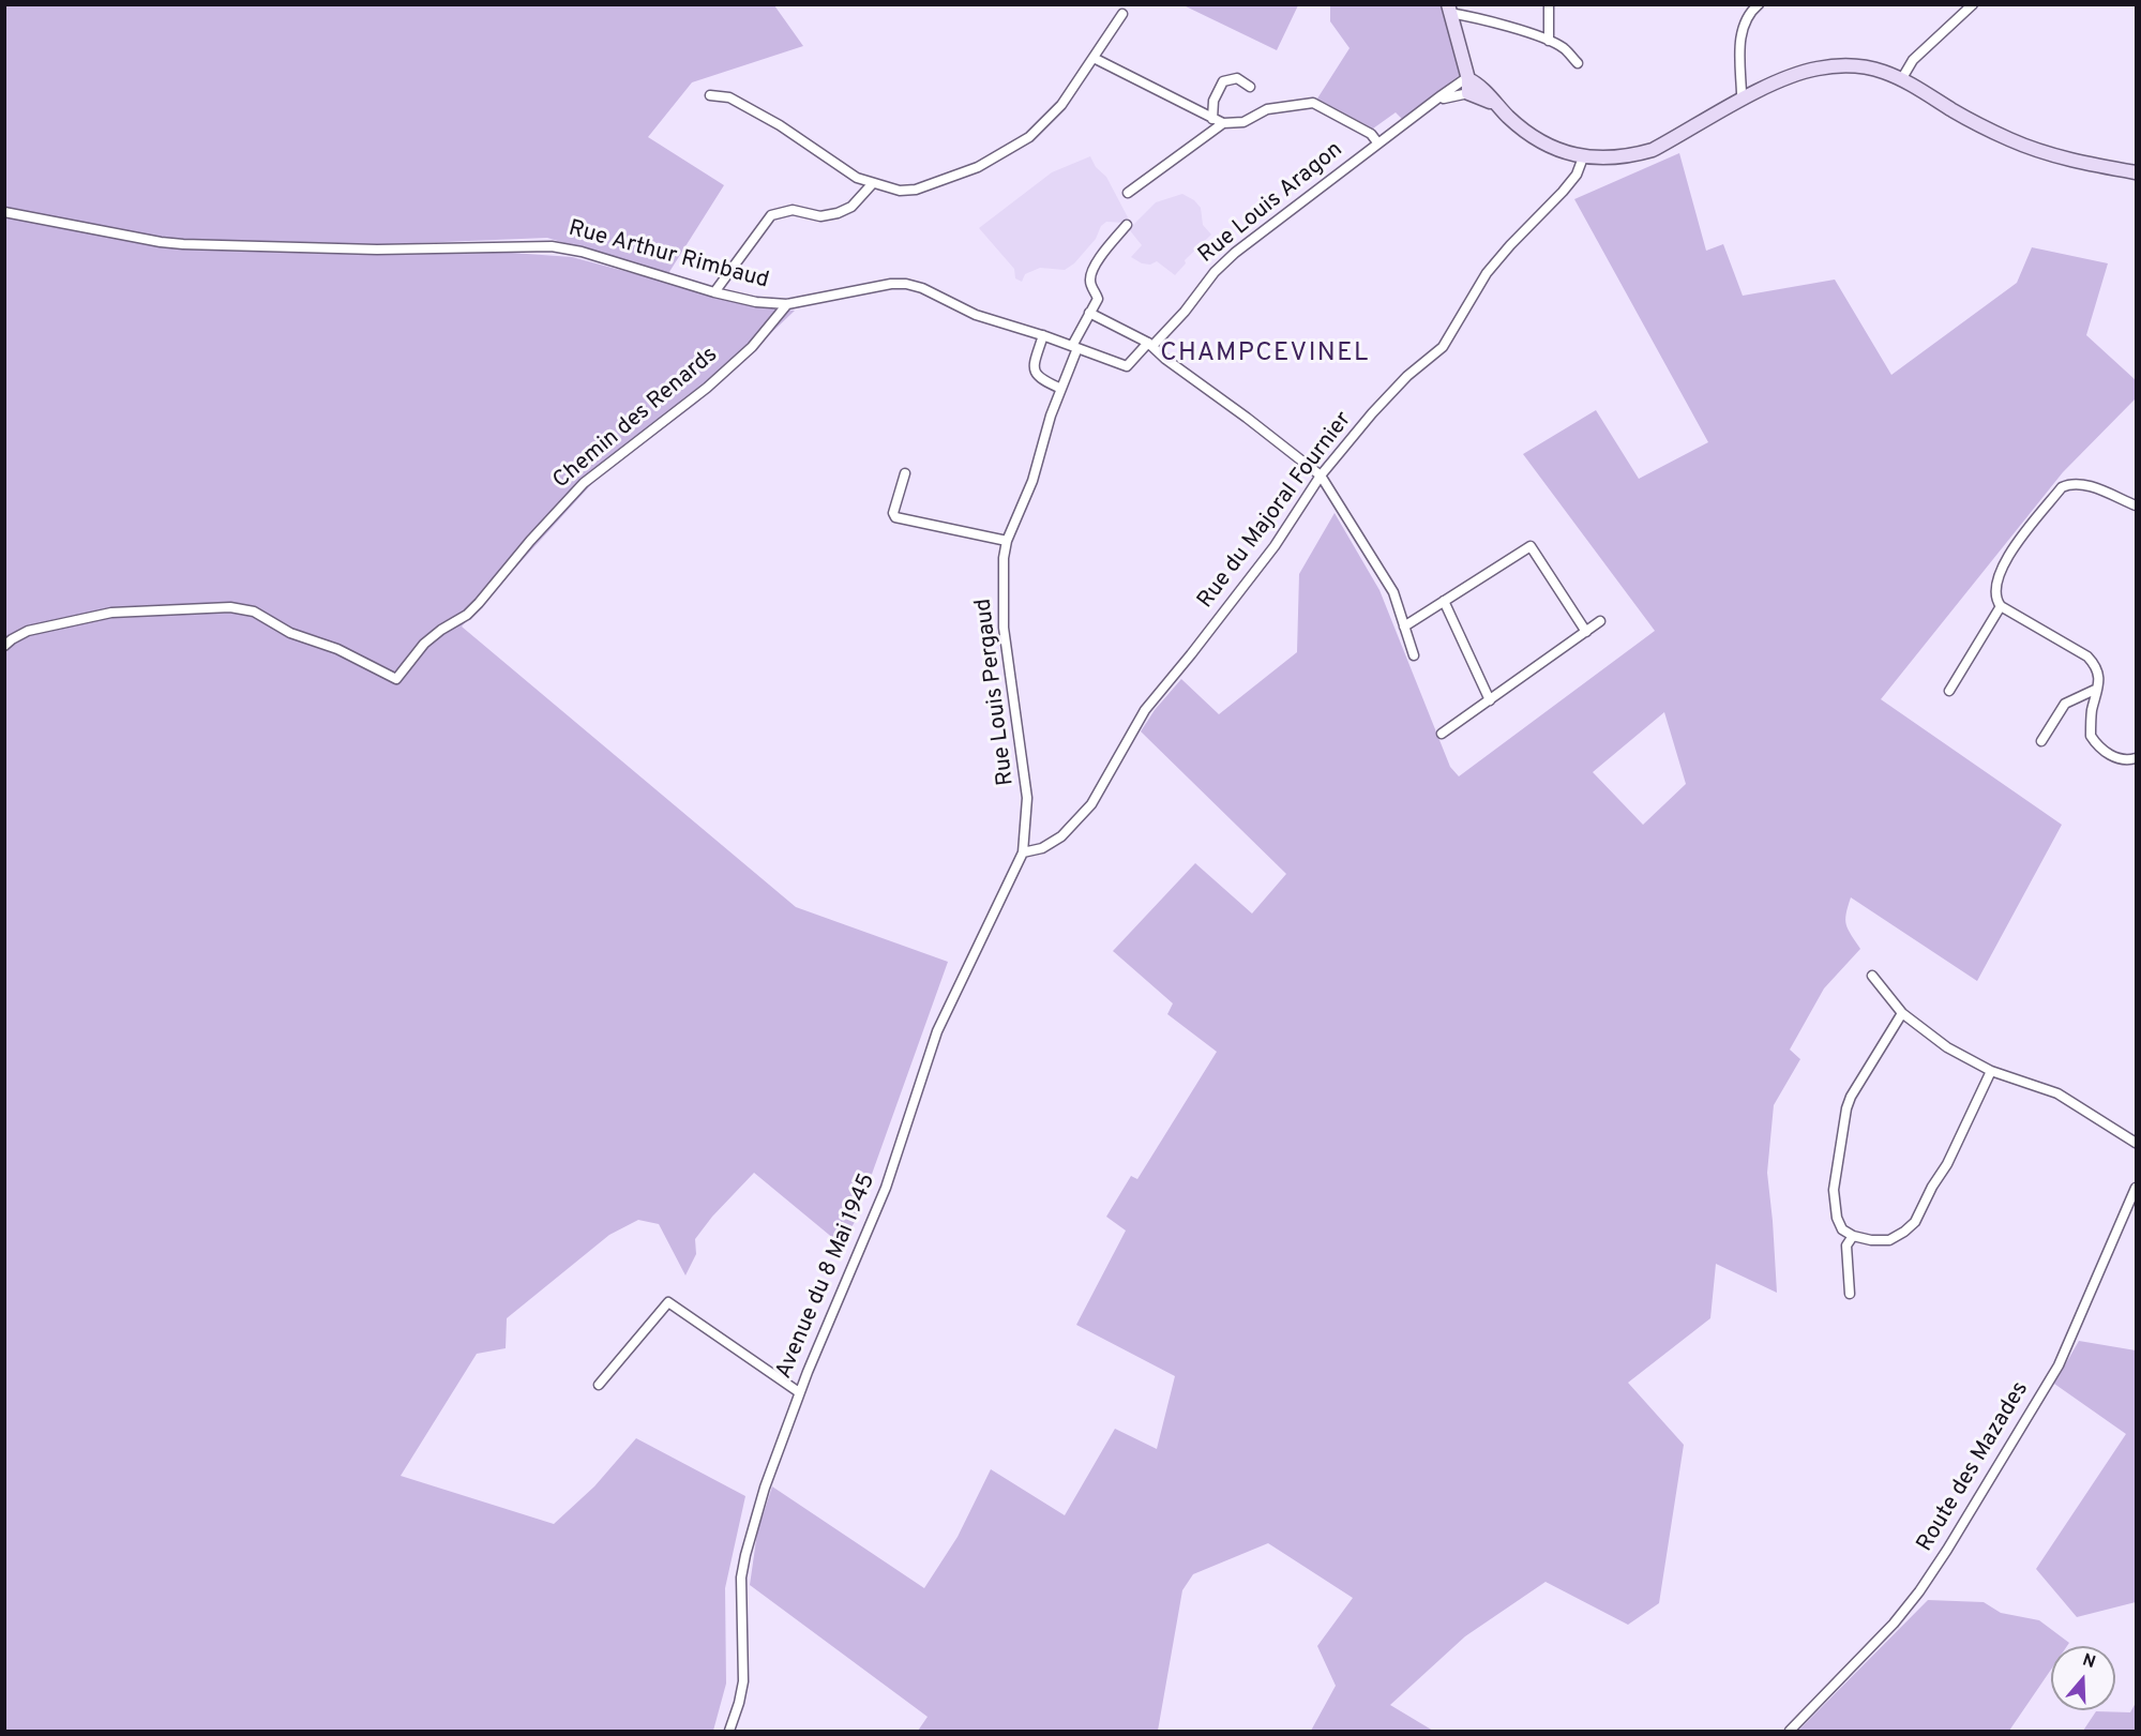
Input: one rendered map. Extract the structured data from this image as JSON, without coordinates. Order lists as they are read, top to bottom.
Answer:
{
  "streets": {
    "street": [
      "Rue Louis Aragon",
      "Rue Arthur Rimbaud",
      "Chemin des Renards",
      "Rue du Majoral Fournier",
      "Rue Louis Pergaud",
      "Avenue du 8 Mai 1945",
      "Route des Mazades"
    ]
  },
  "crossings": [
    ["Rue Louis Aragon", "Rue Arthur Rimbaud"],
    ["Rue Arthur Rimbaud", "Chemin des Renards"],
    ["Rue Arthur Rimbaud", "Rue Louis Pergaud"],
    ["Rue du Majoral Fournier", "Rue Louis Pergaud"],
    ["Rue du Majoral Fournier", "Avenue du 8 Mai 1945"],
    ["Rue Louis Pergaud", "Avenue du 8 Mai 1945"]
  ],
  "districts": ["CHAMPCEVINEL"],
  "north": "top"
}
